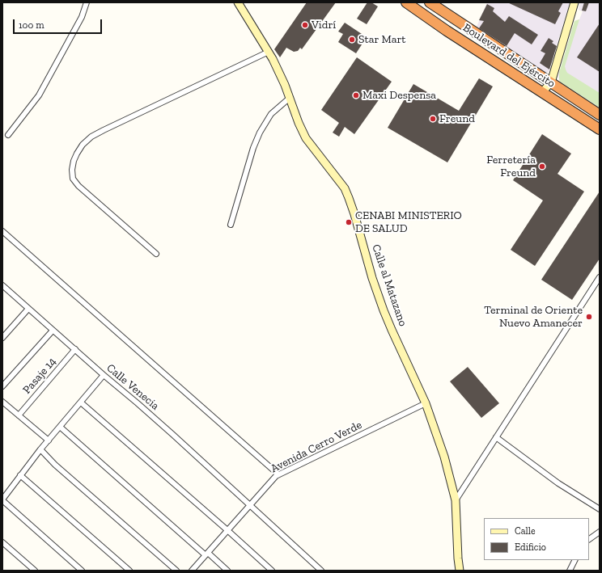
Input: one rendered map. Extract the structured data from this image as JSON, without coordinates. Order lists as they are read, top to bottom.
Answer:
{
  "streets": {
    "highway": ["Boulevard del Ejército"],
    "street": [
      "Calle al Matazano",
      "Pasaje 14",
      "Calle Venecia",
      "Avenida Cerro Verde"
    ]
  },
  "crossings": [
    ["Calle al Matazano", "Avenida Cerro Verde"],
    ["Pasaje 14", "Calle Venecia"],
    ["Calle Venecia", "Avenida Cerro Verde"]
  ],
  "places": [
    "Vidrí",
    "Star Mart",
    "Maxi Despensa",
    "Freund",
    "Ferretería Freund",
    "CENABI MINISTERIO DE SALUD",
    "Terminal de Oriente Nuevo Amanecer"
  ],
  "legend": ["Calle", "Edificio"],
  "scale_bar": "100 m"
}
